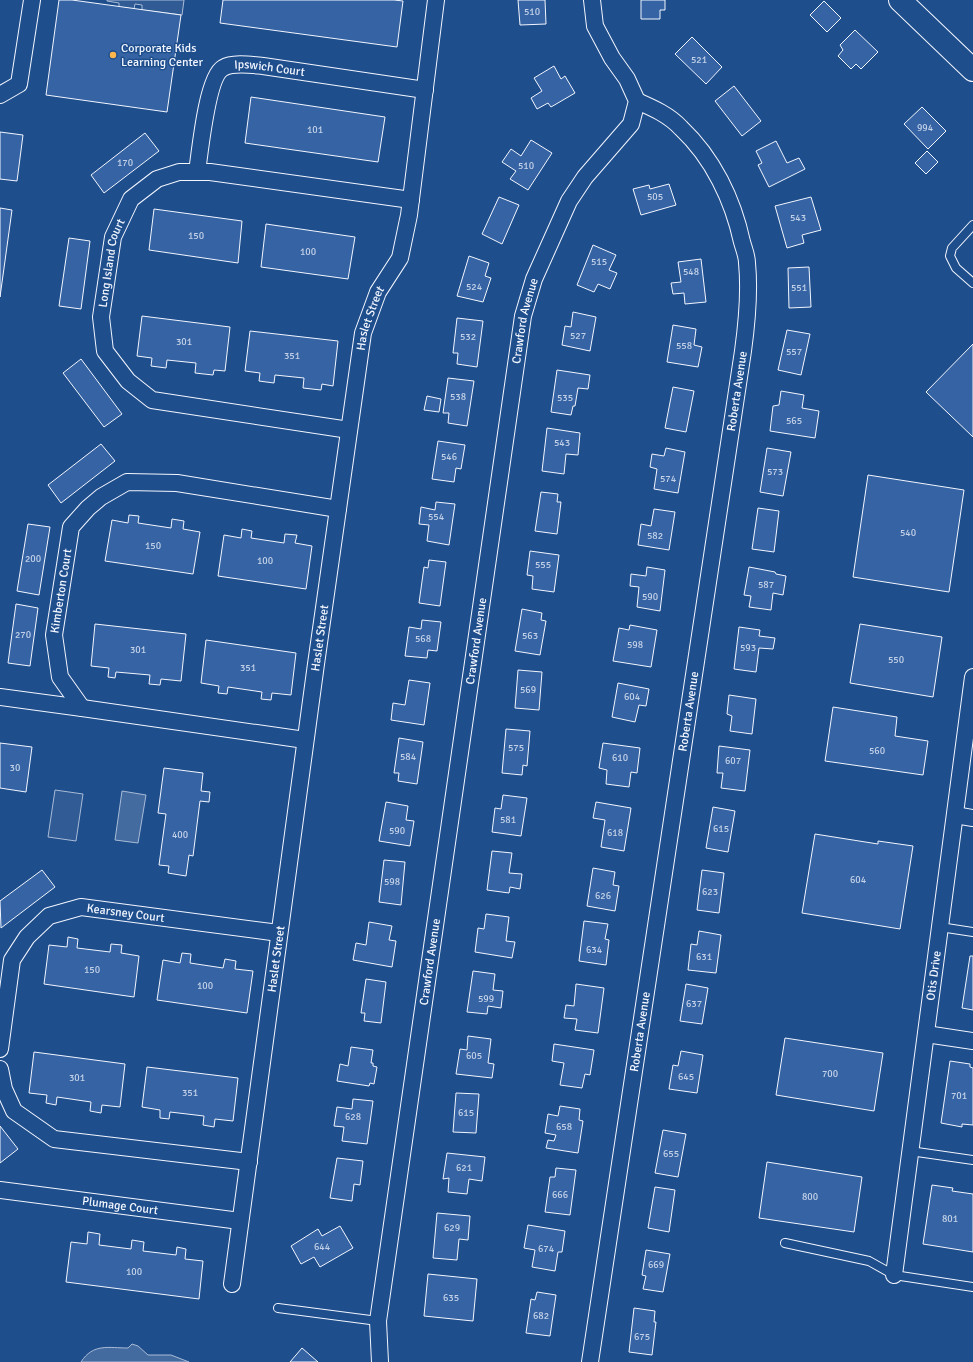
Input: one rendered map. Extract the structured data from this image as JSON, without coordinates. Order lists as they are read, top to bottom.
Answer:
{
  "streets": {
    "street": [
      "Ipswich Court",
      "Long Island Court",
      "Haslet Street",
      "Crawford Avenue",
      "Roberta Avenue",
      "Kimberton Court",
      "Kearsney Court",
      "Otis Drive",
      "Plumage Court"
    ]
  },
  "crossings": [
    ["Ipswich Court", "Long Island Court"],
    ["Ipswich Court", "Haslet Street"],
    ["Long Island Court", "Haslet Street"],
    ["Haslet Street", "Kimberton Court"],
    ["Haslet Street", "Kearsney Court"],
    ["Haslet Street", "Plumage Court"],
    ["Crawford Avenue", "Roberta Avenue"]
  ],
  "places": ["Corporate Kids Learning Center"],
  "house_numbers": [
    "510",
    "521",
    "994",
    "101",
    "170",
    "510",
    "505",
    "543",
    "150",
    "100",
    "515",
    "548",
    "524",
    "551",
    "527",
    "532",
    "301",
    "558",
    "557",
    "351",
    "538",
    "535",
    "565",
    "543",
    "546",
    "573",
    "574",
    "554",
    "540",
    "582",
    "150",
    "200",
    "100",
    "555",
    "587",
    "590",
    "270",
    "563",
    "568",
    "598",
    "593",
    "301",
    "550",
    "351",
    "569",
    "604",
    "575",
    "560",
    "584",
    "610",
    "607",
    "30",
    "581",
    "615",
    "590",
    "618",
    "400",
    "604",
    "598",
    "623",
    "626",
    "634",
    "631",
    "150",
    "100",
    "599",
    "637",
    "605",
    "700",
    "645",
    "301",
    "351",
    "701",
    "615",
    "628",
    "658",
    "655",
    "621",
    "666",
    "800",
    "801",
    "629",
    "644",
    "674",
    "669",
    "100",
    "635",
    "682",
    "675"
  ]
}
